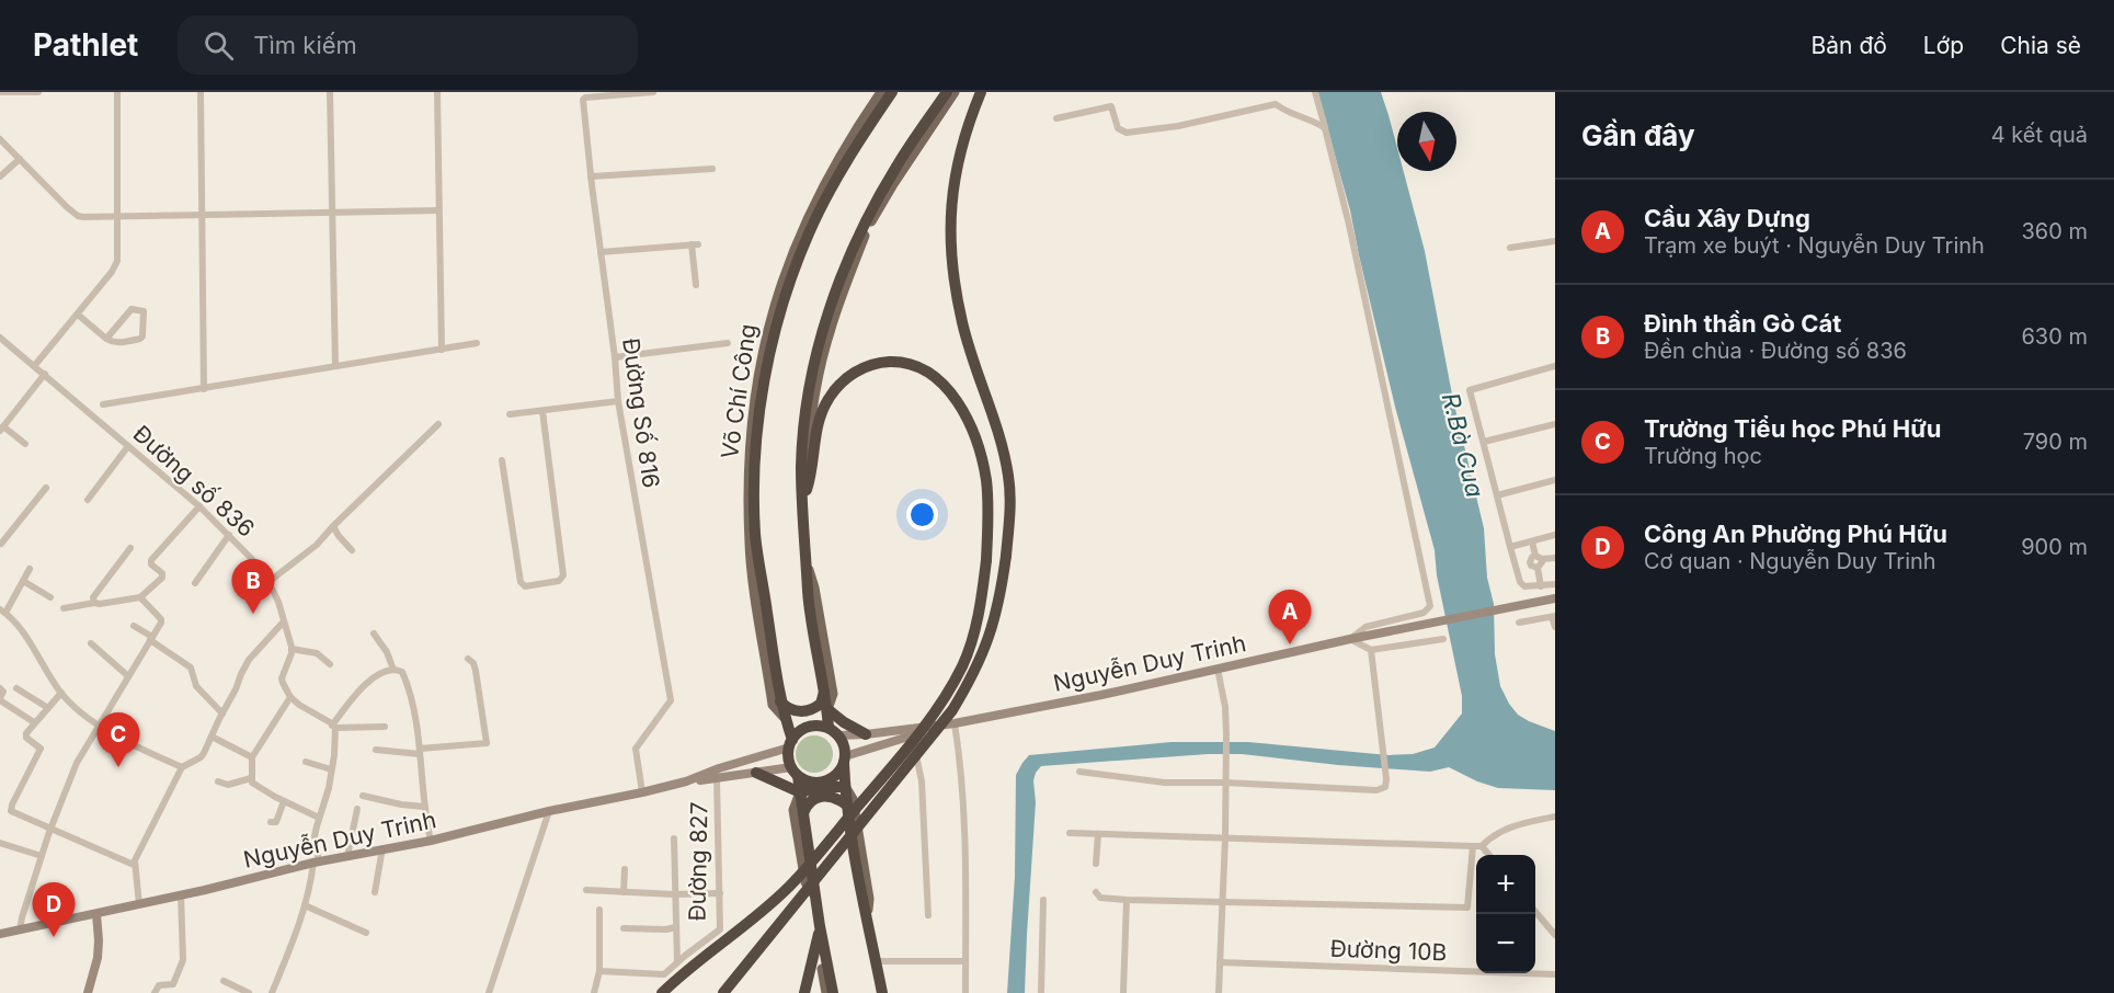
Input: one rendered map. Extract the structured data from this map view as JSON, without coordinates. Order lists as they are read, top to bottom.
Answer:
{
  "streets": {
    "highway": ["Võ Chí Công"],
    "main road": ["Nguyễn Duy Trinh"],
    "street": [
      "Đường Số 816",
      "Đường số 836",
      "Đường 827",
      "Đường 10B"
    ]
  },
  "crossings": [
    ["Võ Chí Công", "Nguyễn Duy Trinh"],
    ["Đường Số 816", "Nguyễn Duy Trinh"],
    ["Nguyễn Duy Trinh", "Đường 827"]
  ],
  "water": ["R.Bà Cua"],
  "north": "bottom",
  "page": {
    "header": "Pathlet",
    "search": "Tìm kiếm",
    "nav": ["Bản đồ", "Lớp", "Chia sẻ"],
    "heading": ["Gần đây", "4 kết quả"],
    "list": [
      {
        "mark": "A",
        "name": "Cầu Xây Dựng",
        "note": "Trạm xe buýt · Nguyễn Duy Trinh",
        "value": "360 m"
      },
      {
        "mark": "B",
        "name": "Đình thần Gò Cát",
        "note": "Đền chùa · Đường số 836",
        "value": "630 m"
      },
      {
        "mark": "C",
        "name": "Trường Tiểu học Phú Hữu",
        "note": "Trường học",
        "value": "790 m"
      },
      {
        "mark": "D",
        "name": "Công An Phường Phú Hữu",
        "note": "Cơ quan · Nguyễn Duy Trinh",
        "value": "900 m"
      }
    ],
    "pins": [
      "B",
      "A",
      "C",
      "D"
    ],
    "map_buttons": ["+", "−"]
  }
}
